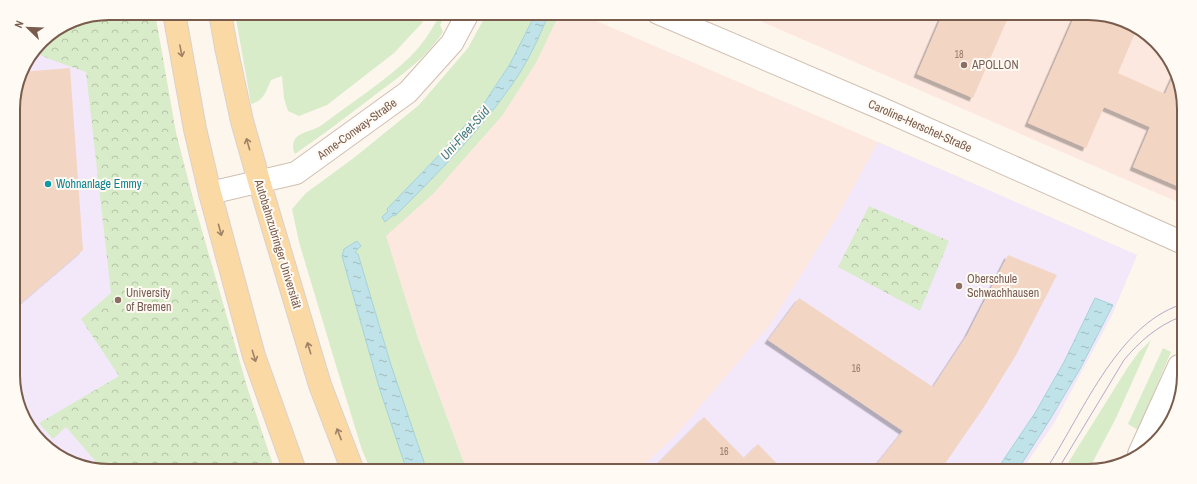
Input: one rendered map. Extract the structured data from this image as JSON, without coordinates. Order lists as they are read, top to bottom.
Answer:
{
  "streets": {
    "main road": ["Autobahnzubringer Universität"],
    "street": ["Caroline-Herschel-Straße", "Anne-Conway-Straße"]
  },
  "crossings": [
    ["Anne-Conway-Straße", "Autobahnzubringer Universität"]
  ],
  "water": ["Uni-Fleet-Süd"],
  "places": [
    "APOLLON",
    "Wohnanlage Emmy",
    "Oberschule Schwachhausen",
    "University of Bremen"
  ],
  "house_numbers": ["18", "16", "16"],
  "north": "top left"
}
